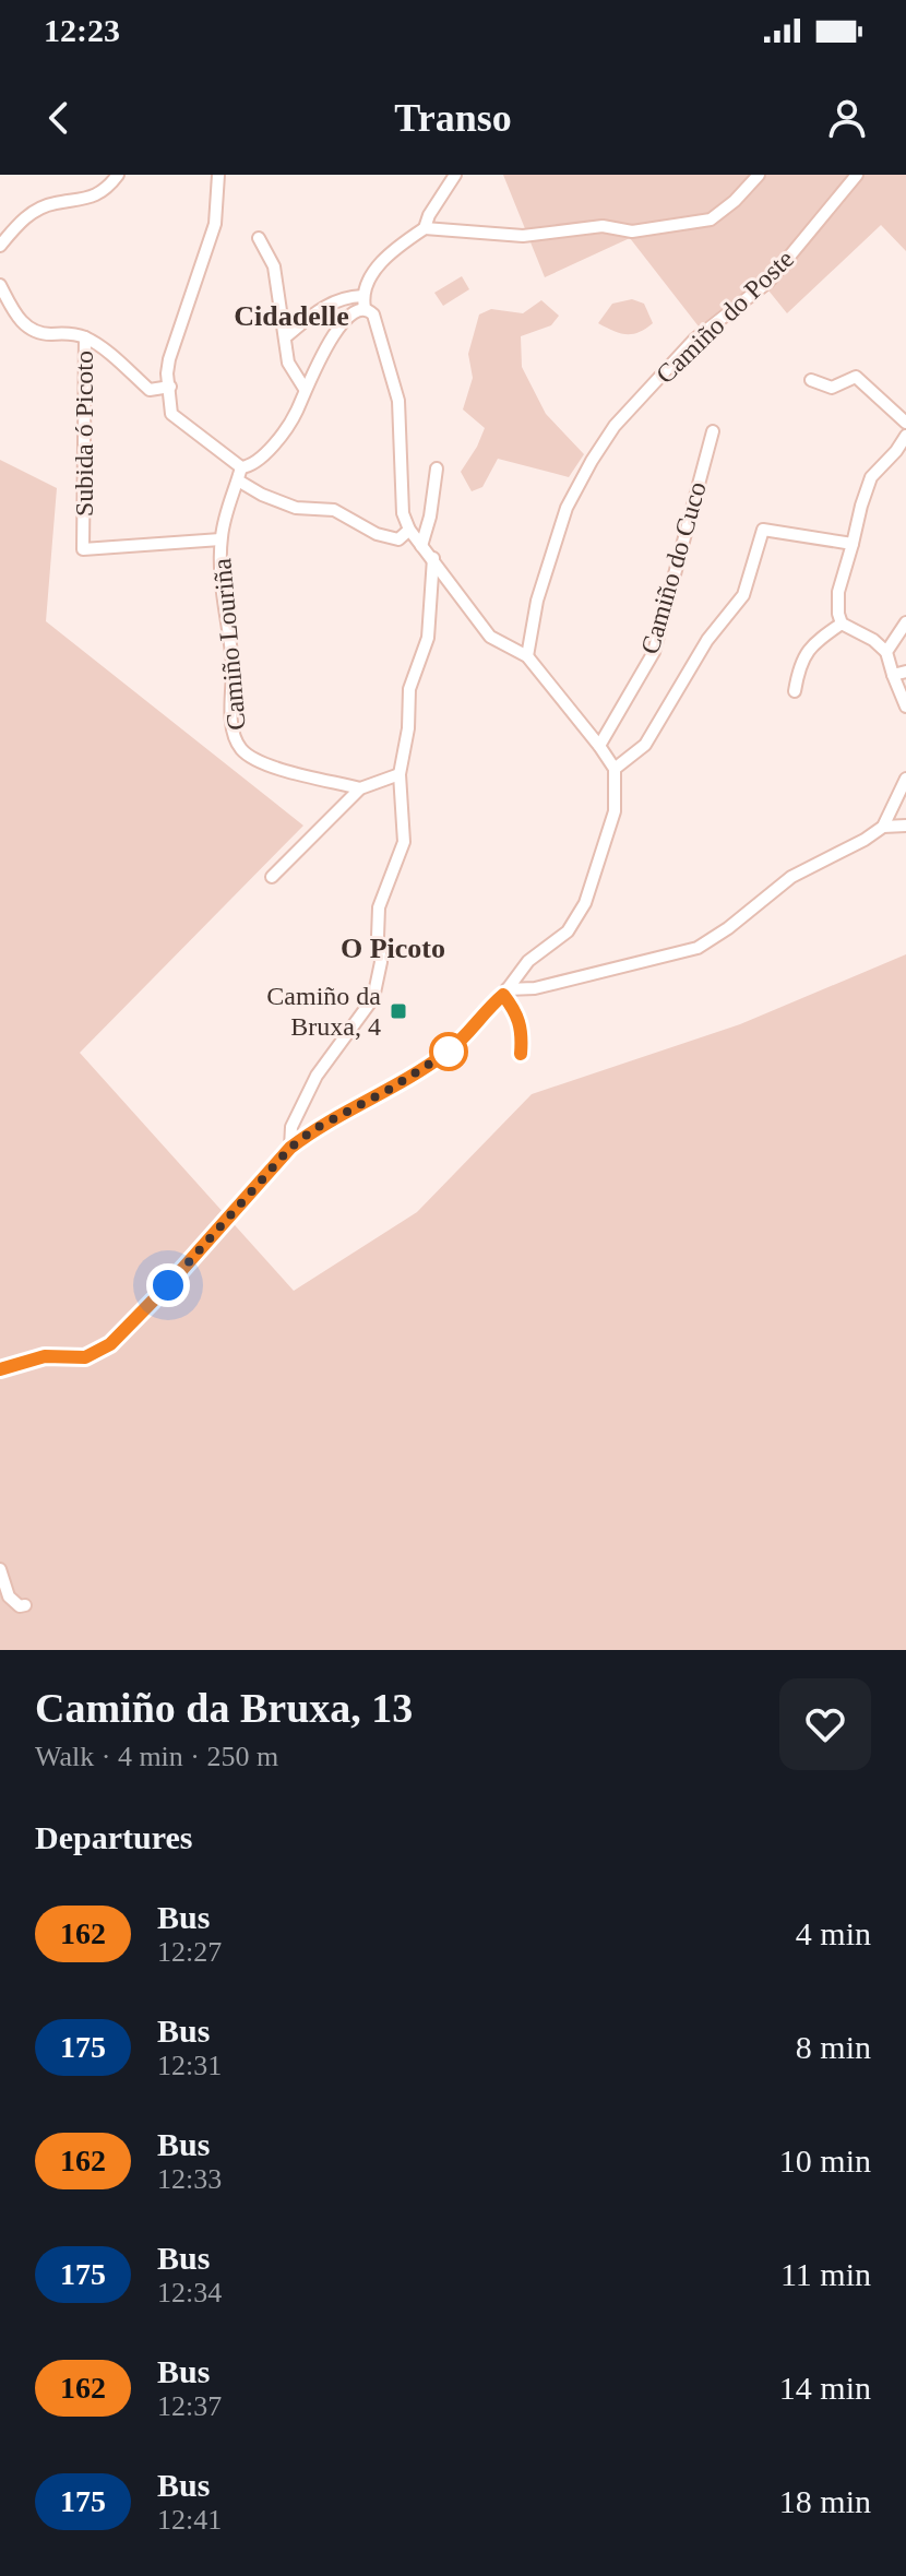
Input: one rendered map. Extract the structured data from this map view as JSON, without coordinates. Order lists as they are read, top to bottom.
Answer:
{
  "streets": {
    "street": [
      "Camiño do Poste",
      "Subida ó Picoto",
      "Camiño do Cuco",
      "Camiño Louriña"
    ]
  },
  "crossings": [
    ["Subida ó Picoto", "Camiño Louriña"]
  ],
  "districts": ["Cidadelle", "O Picoto"],
  "places": {
    "transit": ["Camiño da Bruxa, 4"]
  },
  "lines": ["bus line 162"],
  "page": {
    "status": "12:23",
    "header": "Transo",
    "heading": [
      ["Camiño da Bruxa, 13", "Walk · 4 min · 250 m"],
      "Departures"
    ],
    "list": [
      {
        "mark": "162",
        "name": "Bus",
        "note": "12:27",
        "value": "4 min"
      },
      {
        "mark": "175",
        "name": "Bus",
        "note": "12:31",
        "value": "8 min"
      },
      {
        "mark": "162",
        "name": "Bus",
        "note": "12:33",
        "value": "10 min"
      },
      {
        "mark": "175",
        "name": "Bus",
        "note": "12:34",
        "value": "11 min"
      },
      {
        "mark": "162",
        "name": "Bus",
        "note": "12:37",
        "value": "14 min"
      },
      {
        "mark": "175",
        "name": "Bus",
        "note": "12:41",
        "value": "18 min"
      }
    ]
  }
}
